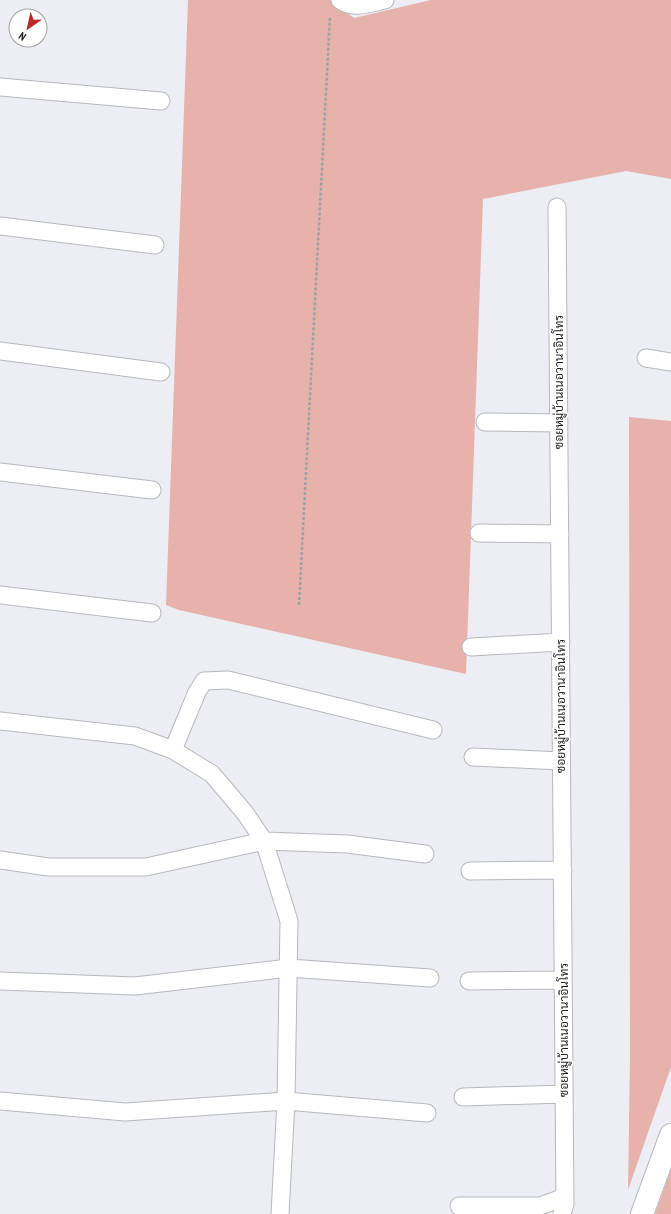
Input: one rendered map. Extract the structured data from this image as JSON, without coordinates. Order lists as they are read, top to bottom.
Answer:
{
  "streets": {
    "street": ["ซอยหมู่บ้านเนอวานาอินโทร"]
  },
  "north": "bottom left"
}
